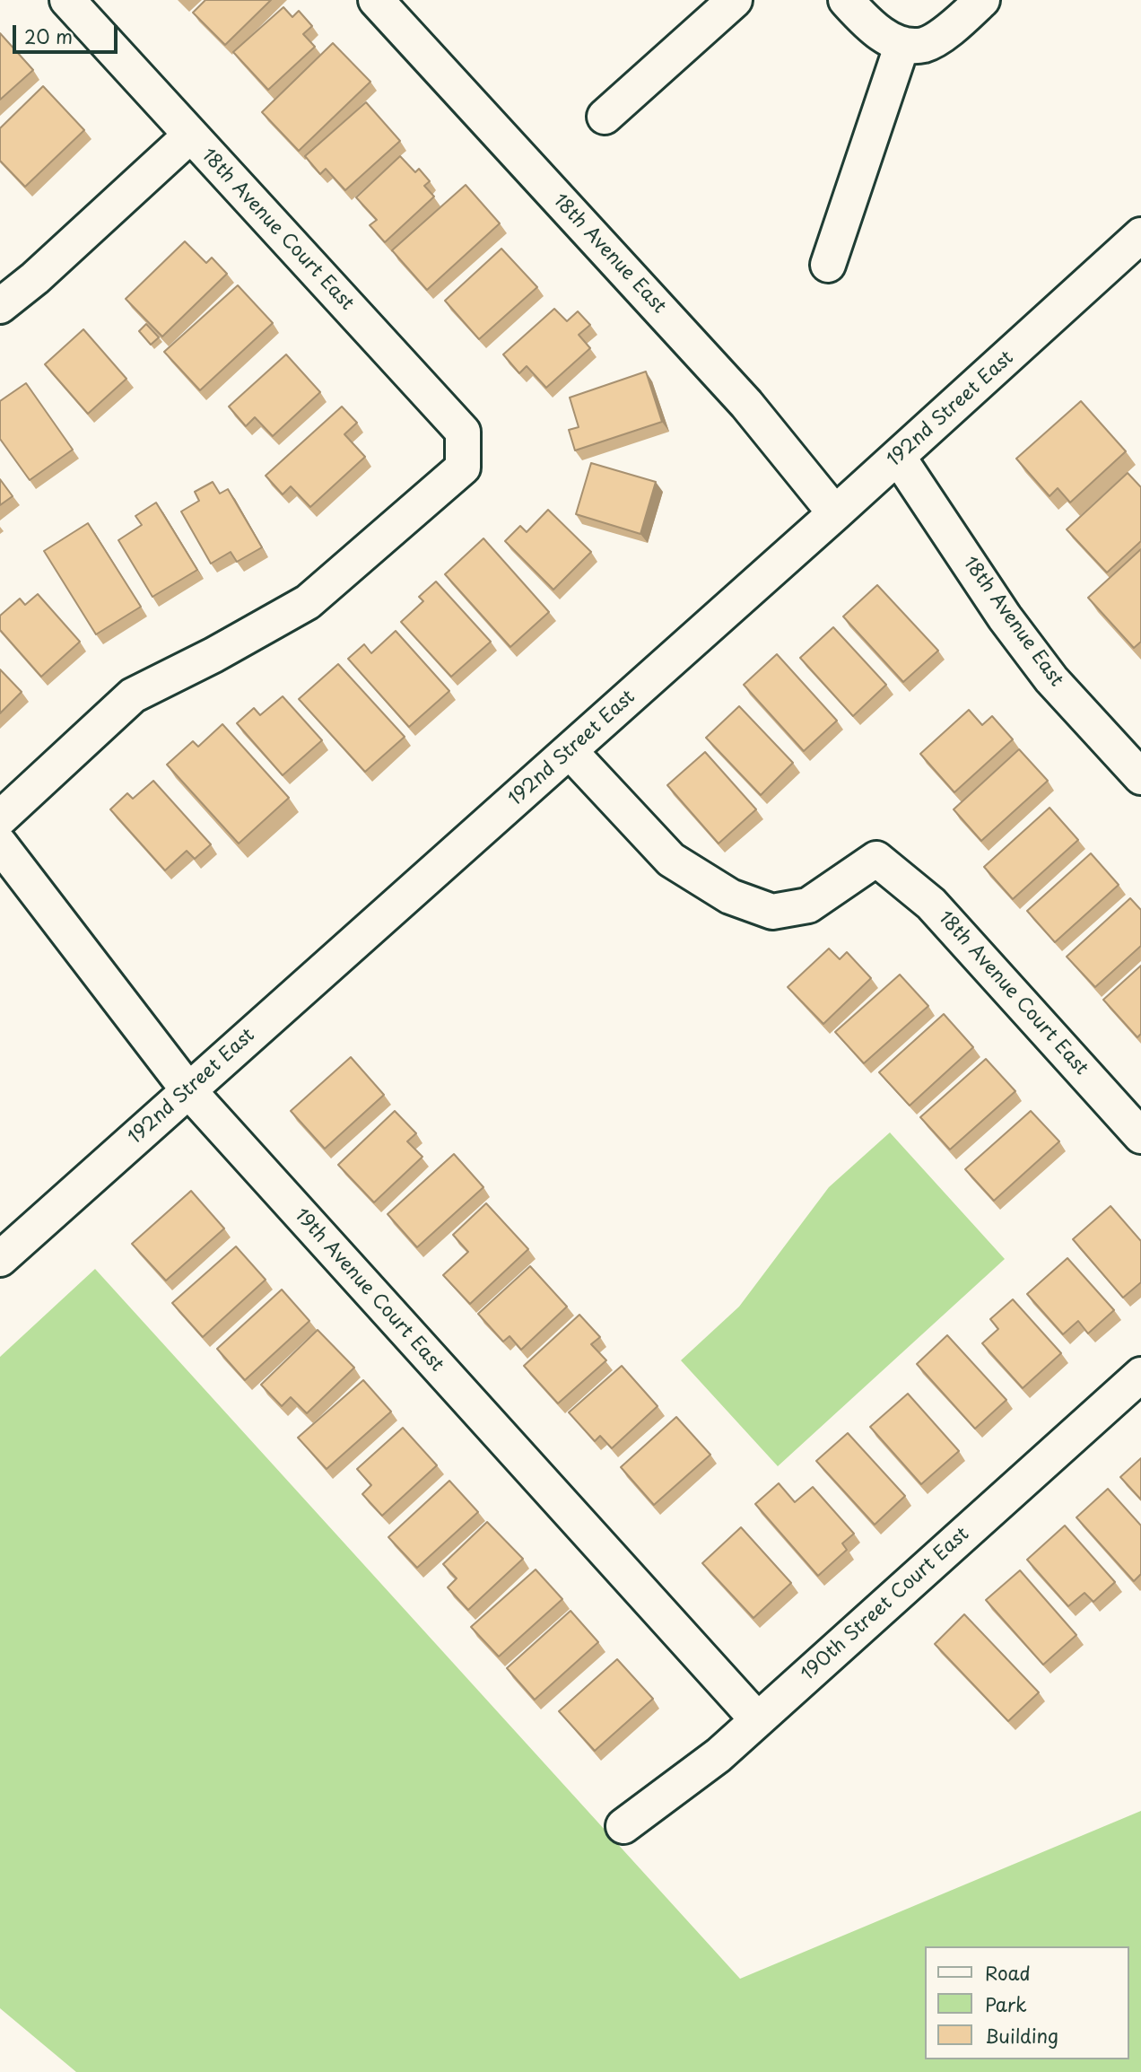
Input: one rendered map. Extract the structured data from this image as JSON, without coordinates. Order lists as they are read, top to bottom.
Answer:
{
  "streets": {
    "street": [
      "18th Avenue Court East",
      "18th Avenue East",
      "192nd Street East",
      "19th Avenue Court East",
      "190th Street Court East"
    ]
  },
  "crossings": [
    ["18th Avenue Court East", "192nd Street East"],
    ["18th Avenue East", "192nd Street East"],
    ["192nd Street East", "19th Avenue Court East"],
    ["19th Avenue Court East", "190th Street Court East"]
  ],
  "legend": ["Road", "Park", "Building"],
  "scale_bar": "20 m"
}
